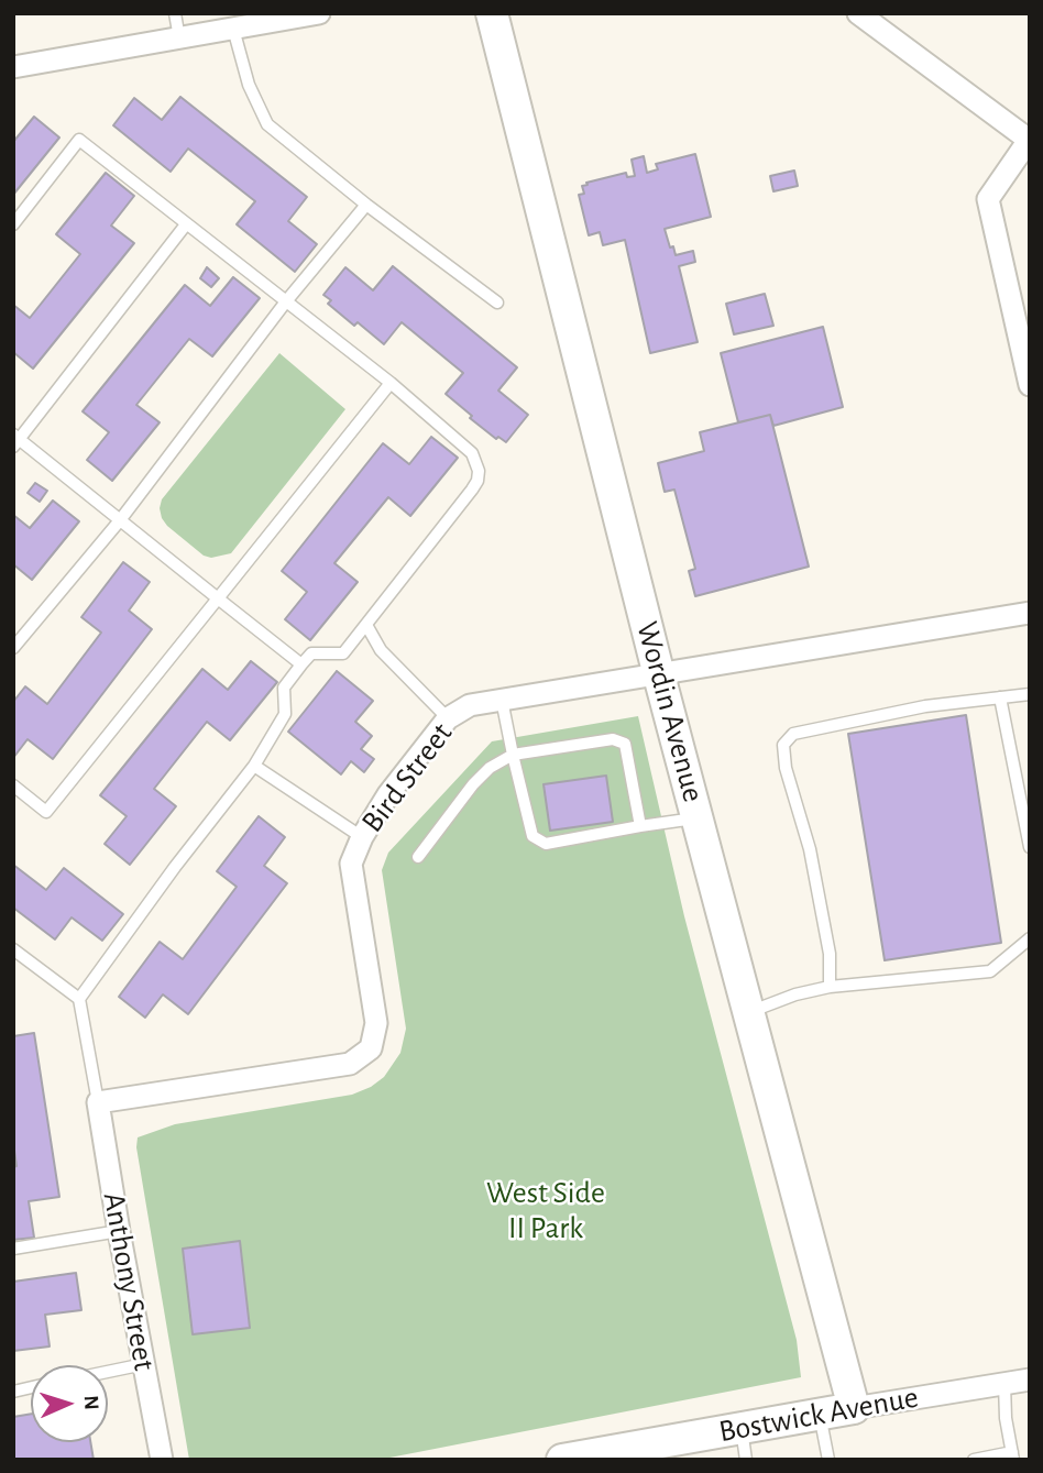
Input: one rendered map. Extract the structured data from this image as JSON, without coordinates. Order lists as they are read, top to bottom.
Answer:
{
  "streets": {
    "street": [
      "Wordin Avenue",
      "Bird Street",
      "Anthony Street",
      "Bostwick Avenue"
    ]
  },
  "crossings": [
    ["Wordin Avenue", "Bird Street"],
    ["Wordin Avenue", "Bostwick Avenue"],
    ["Bird Street", "Anthony Street"]
  ],
  "parks": ["West Side II Park"],
  "north": "right"
}
